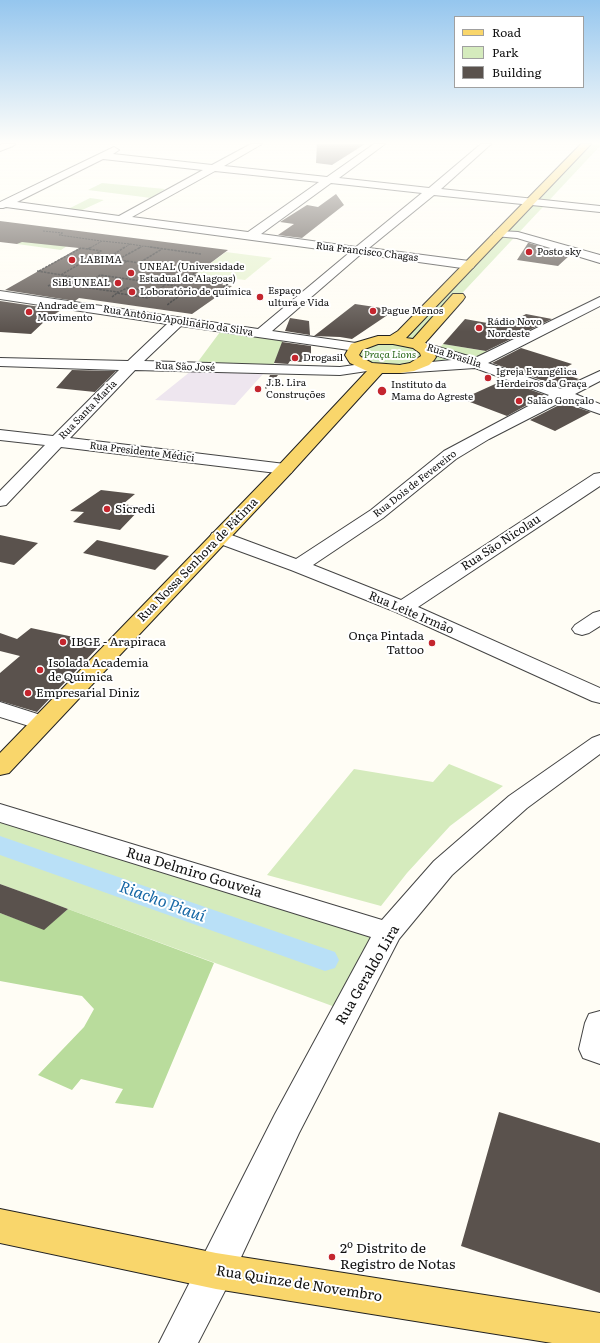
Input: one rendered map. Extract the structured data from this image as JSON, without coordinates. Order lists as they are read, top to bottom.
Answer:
{
  "streets": {
    "main road": ["Rua Nossa Senhora de Fátima", "Rua Quinze de Novembro"],
    "street": [
      "Rua Francisco Chagas",
      "Rua Antônio Apolinário da Silva",
      "Rua Brasília",
      "Rua São José",
      "Rua Santa Maria",
      "Rua Presidente Médici",
      "Rua Dois de Fevereiro",
      "Rua São Nicolau",
      "Rua Leite Irmão",
      "Rua Delmiro Gouveia",
      "Rua Geraldo Lira"
    ]
  },
  "crossings": [
    ["Rua Antônio Apolinário da Silva", "Rua Santa Maria"],
    ["Rua Brasília", "Rua Dois de Fevereiro"],
    ["Rua São José", "Rua Santa Maria"],
    ["Rua São José", "Rua Nossa Senhora de Fátima"],
    ["Rua Santa Maria", "Rua Presidente Médici"],
    ["Rua Presidente Médici", "Rua Nossa Senhora de Fátima"],
    ["Rua Dois de Fevereiro", "Rua Leite Irmão"],
    ["Rua São Nicolau", "Rua Leite Irmão"],
    ["Rua Nossa Senhora de Fátima", "Rua Leite Irmão"],
    ["Rua Delmiro Gouveia", "Rua Geraldo Lira"],
    ["Rua Geraldo Lira", "Rua Quinze de Novembro"]
  ],
  "water": ["Riacho Piauí"],
  "parks": ["Praça Lions"],
  "places": [
    "Posto sky",
    "LABIMA",
    "UNEAL (Universidade Estadual de Alagoas)",
    "SiBi UNEAL",
    "Loboratório de química",
    "Espaço ultura e Vida",
    "Pague Menos",
    "Andrade em Movimento",
    "Rádio Novo Nordeste",
    "Drogasil",
    "Igreja Evangélica Herdeiros da Graça",
    "J.B. Lira Construções",
    "Instituto da Mama do Agreste",
    "Salão Gonçalo",
    "Sicredi",
    "IBGE - Arapiraca",
    "Onça Pintada Tattoo",
    "Isolada Academia de Química",
    "Empresarial Diniz",
    "2º Distrito de Registro de Notas"
  ],
  "legend": ["Road", "Park", "Building"]
}
